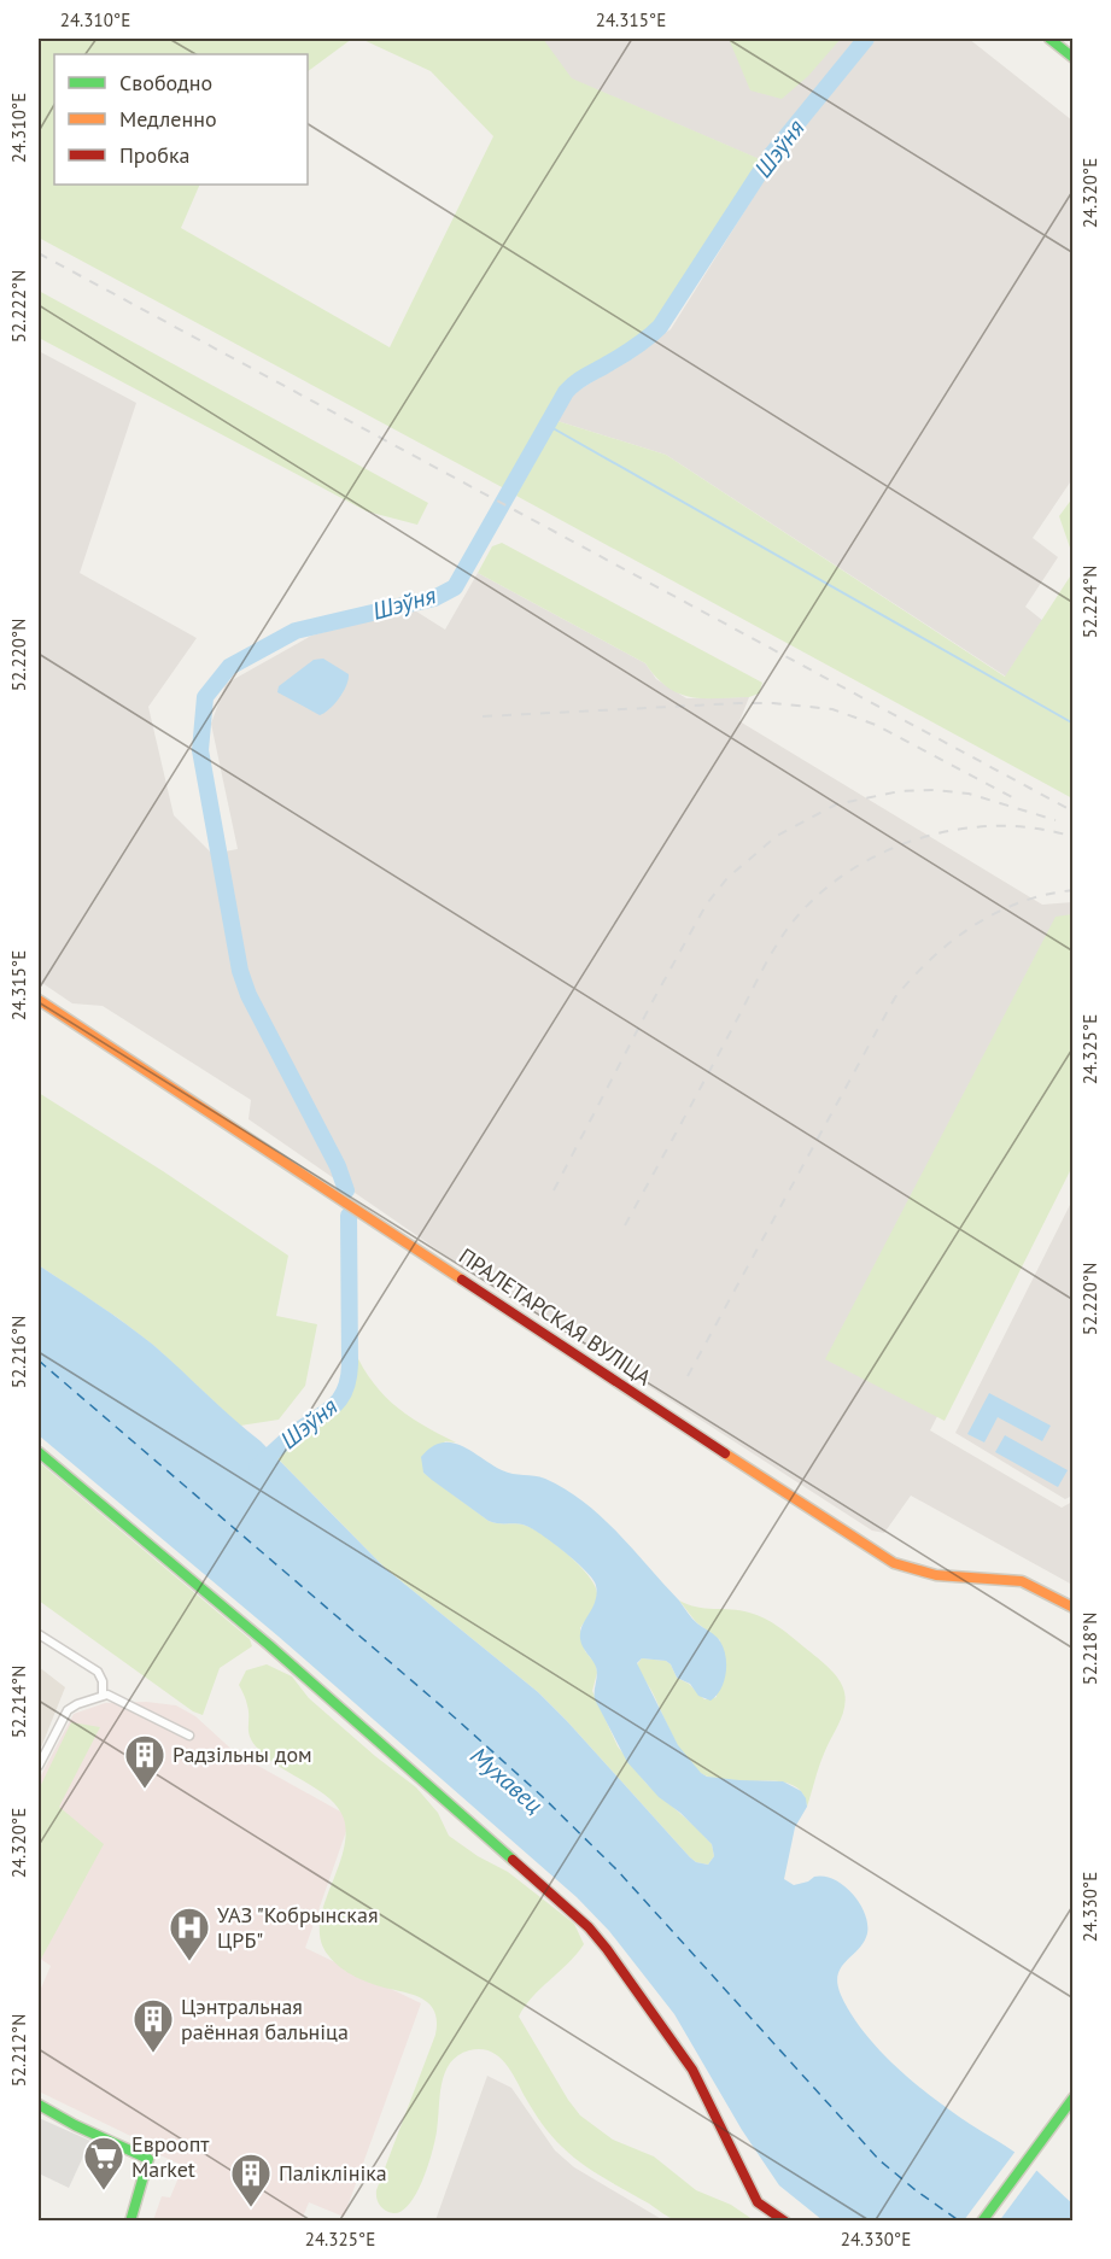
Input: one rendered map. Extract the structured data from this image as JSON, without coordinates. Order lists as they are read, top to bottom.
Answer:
{
  "streets": {
    "street": ["ПРАЛЕТАРСКАЯ ВУЛІЦА"]
  },
  "water": ["Шэўня", "Мухавец"],
  "places": {
    "building": ["Радзільны дом", "Цэнтральная раённая бальніца", "Паліклініка"],
    "hospital": ["УАЗ \"Кобрынская ЦРБ\""],
    "supermarket": ["Евроопт Market"]
  },
  "legend": ["Свободно", "Медленно", "Пробка"],
  "coordinates": [
    "24.310°E",
    "24.315°E",
    "24.320°E",
    "52.222°N",
    "52.224°N",
    "52.220°N",
    "24.325°E",
    "52.216°N",
    "52.218°N",
    "52.214°N",
    "24.330°E",
    "52.212°N"
  ]
}
